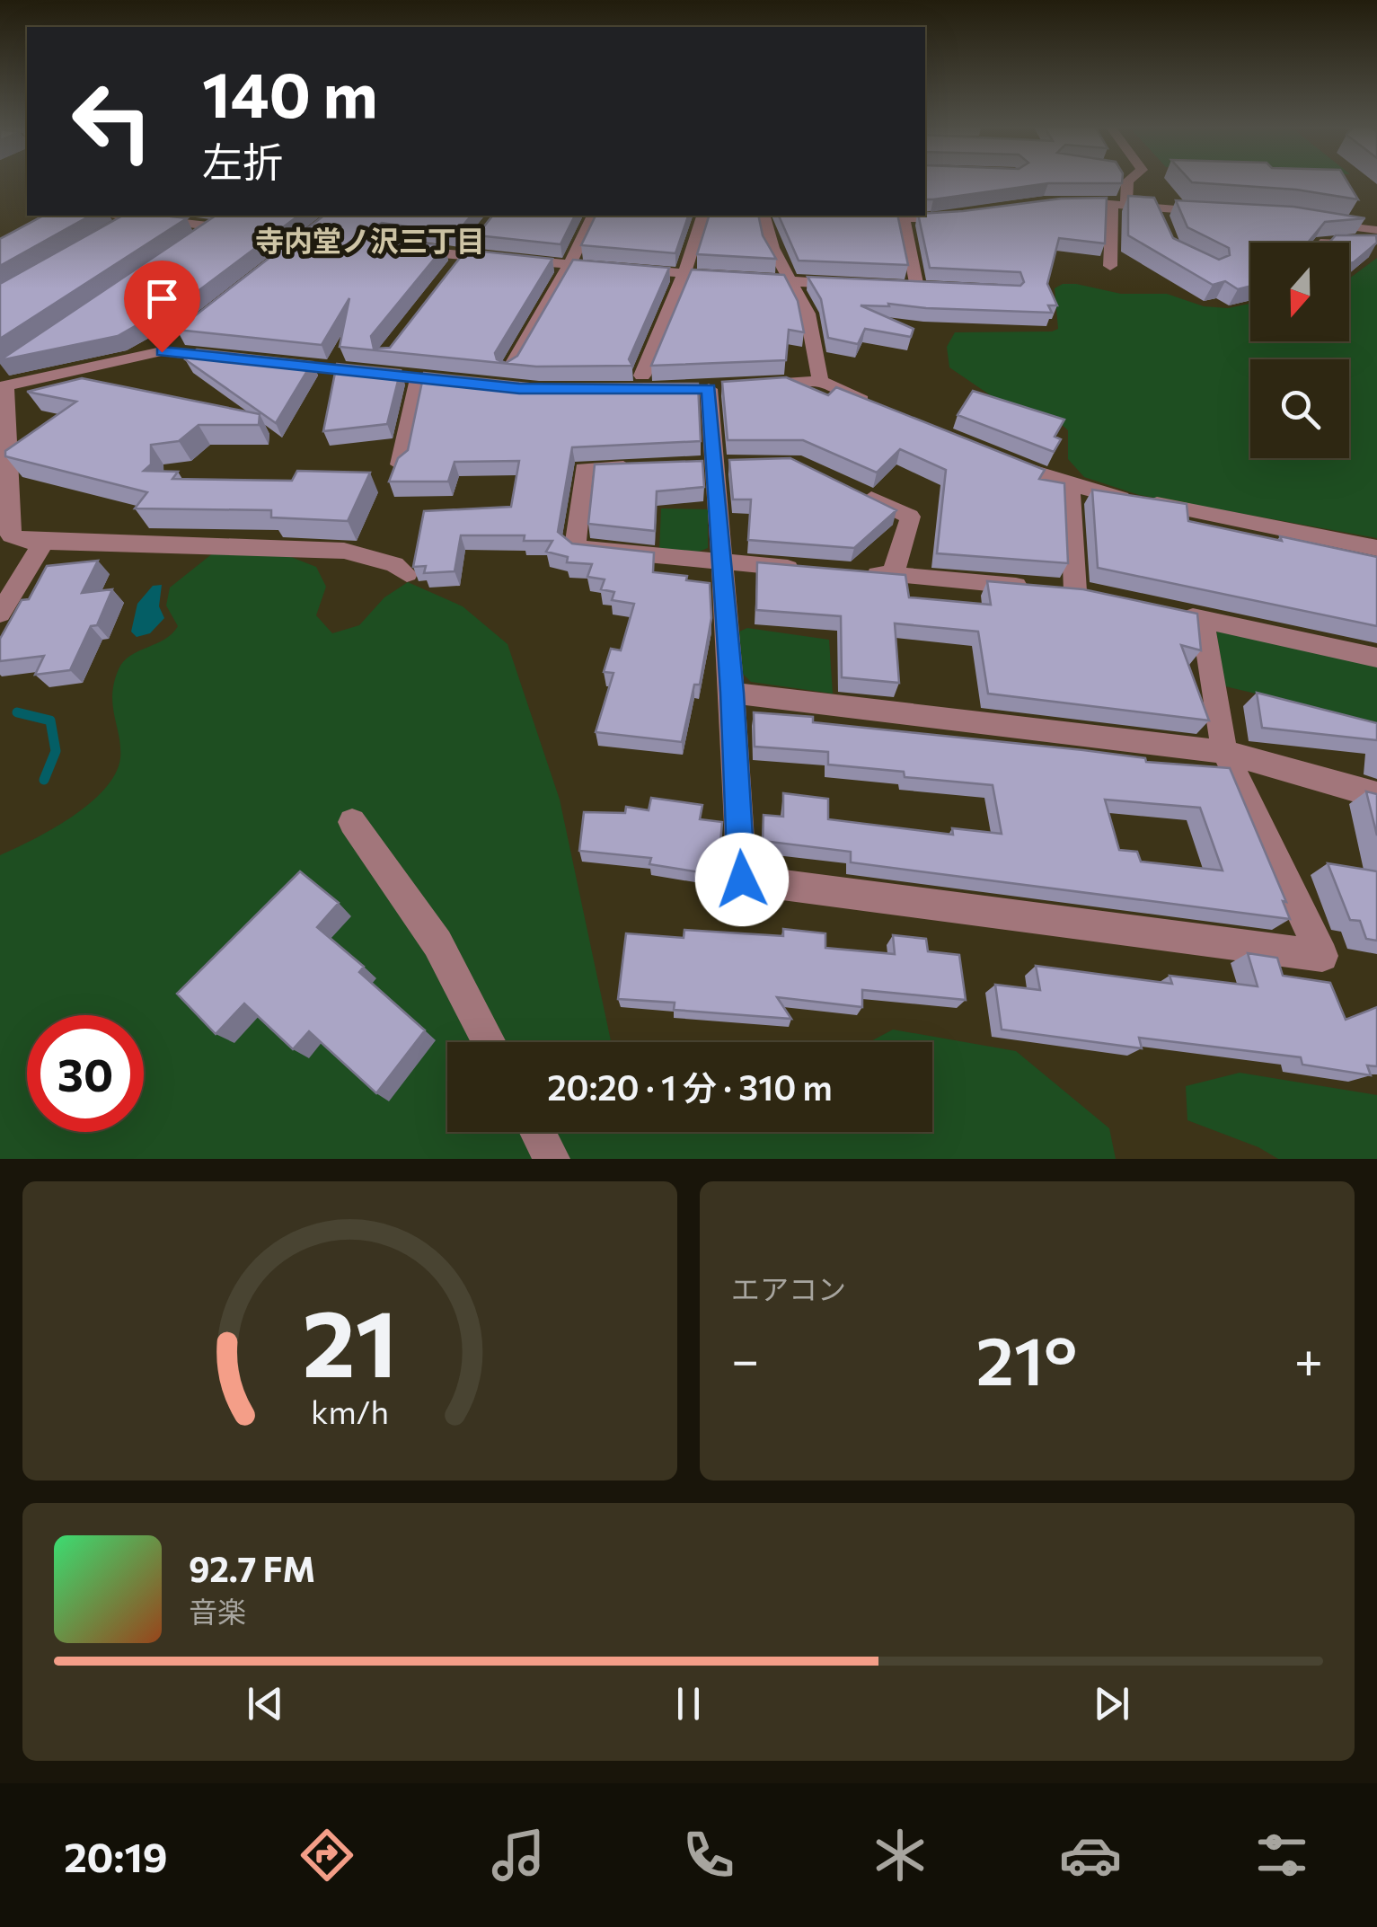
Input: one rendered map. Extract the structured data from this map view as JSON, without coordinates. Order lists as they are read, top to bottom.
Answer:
{
  "districts": ["寺内堂ノ沢三丁目"],
  "north": "bottom",
  "page": {
    "turn": ["140 m", "左折"],
    "limit": "30",
    "trip": "20:20 · 1 分 · 310 m",
    "tile": "エアコン",
    "heat": ["−", "21°", "+"],
    "song": ["92.7 FM", "音楽"],
    "tabs": "20:19",
    "gauge": ["21", "km/h"]
  }
}
